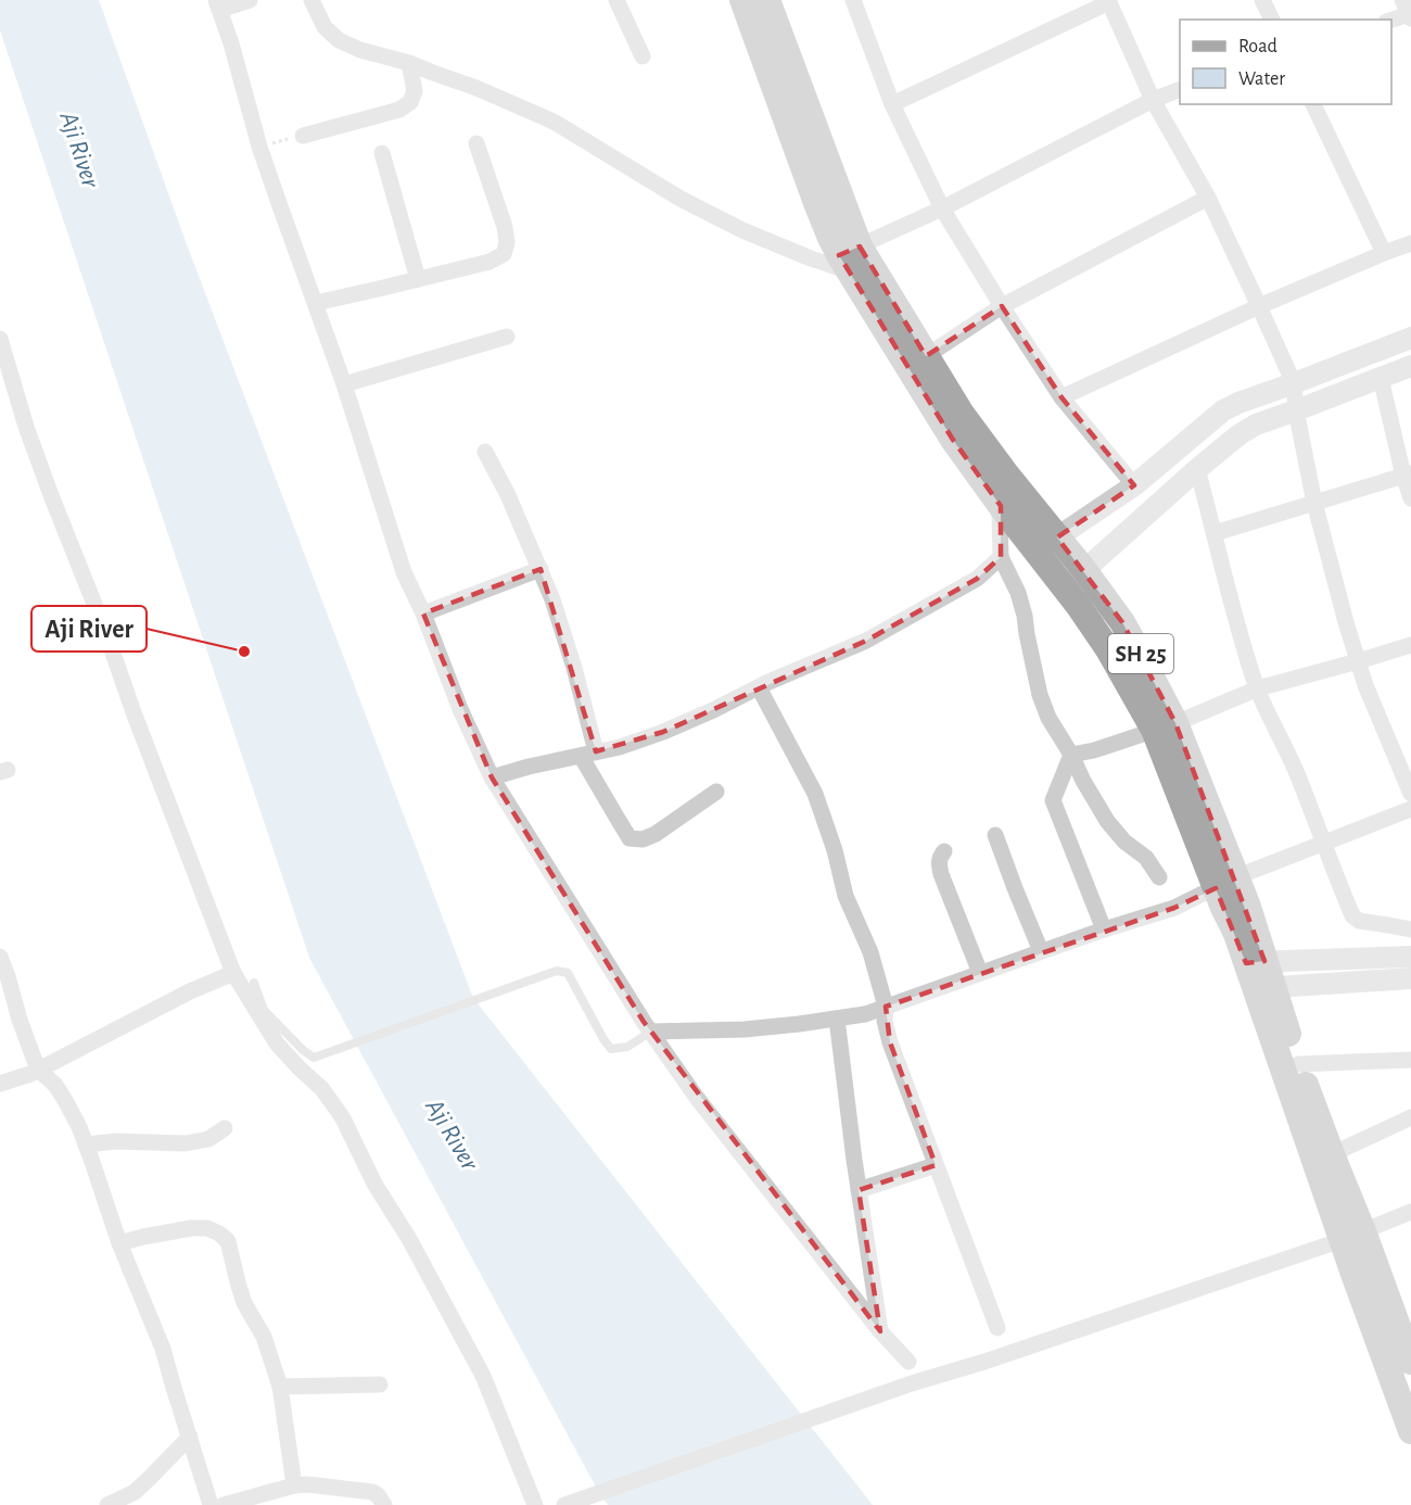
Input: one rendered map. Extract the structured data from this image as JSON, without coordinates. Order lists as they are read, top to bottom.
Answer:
{
  "streets": {
    "main road": ["SH 25"]
  },
  "water": ["Aji River"],
  "places": ["Aji River"],
  "legend": ["Road", "Water"]
}
